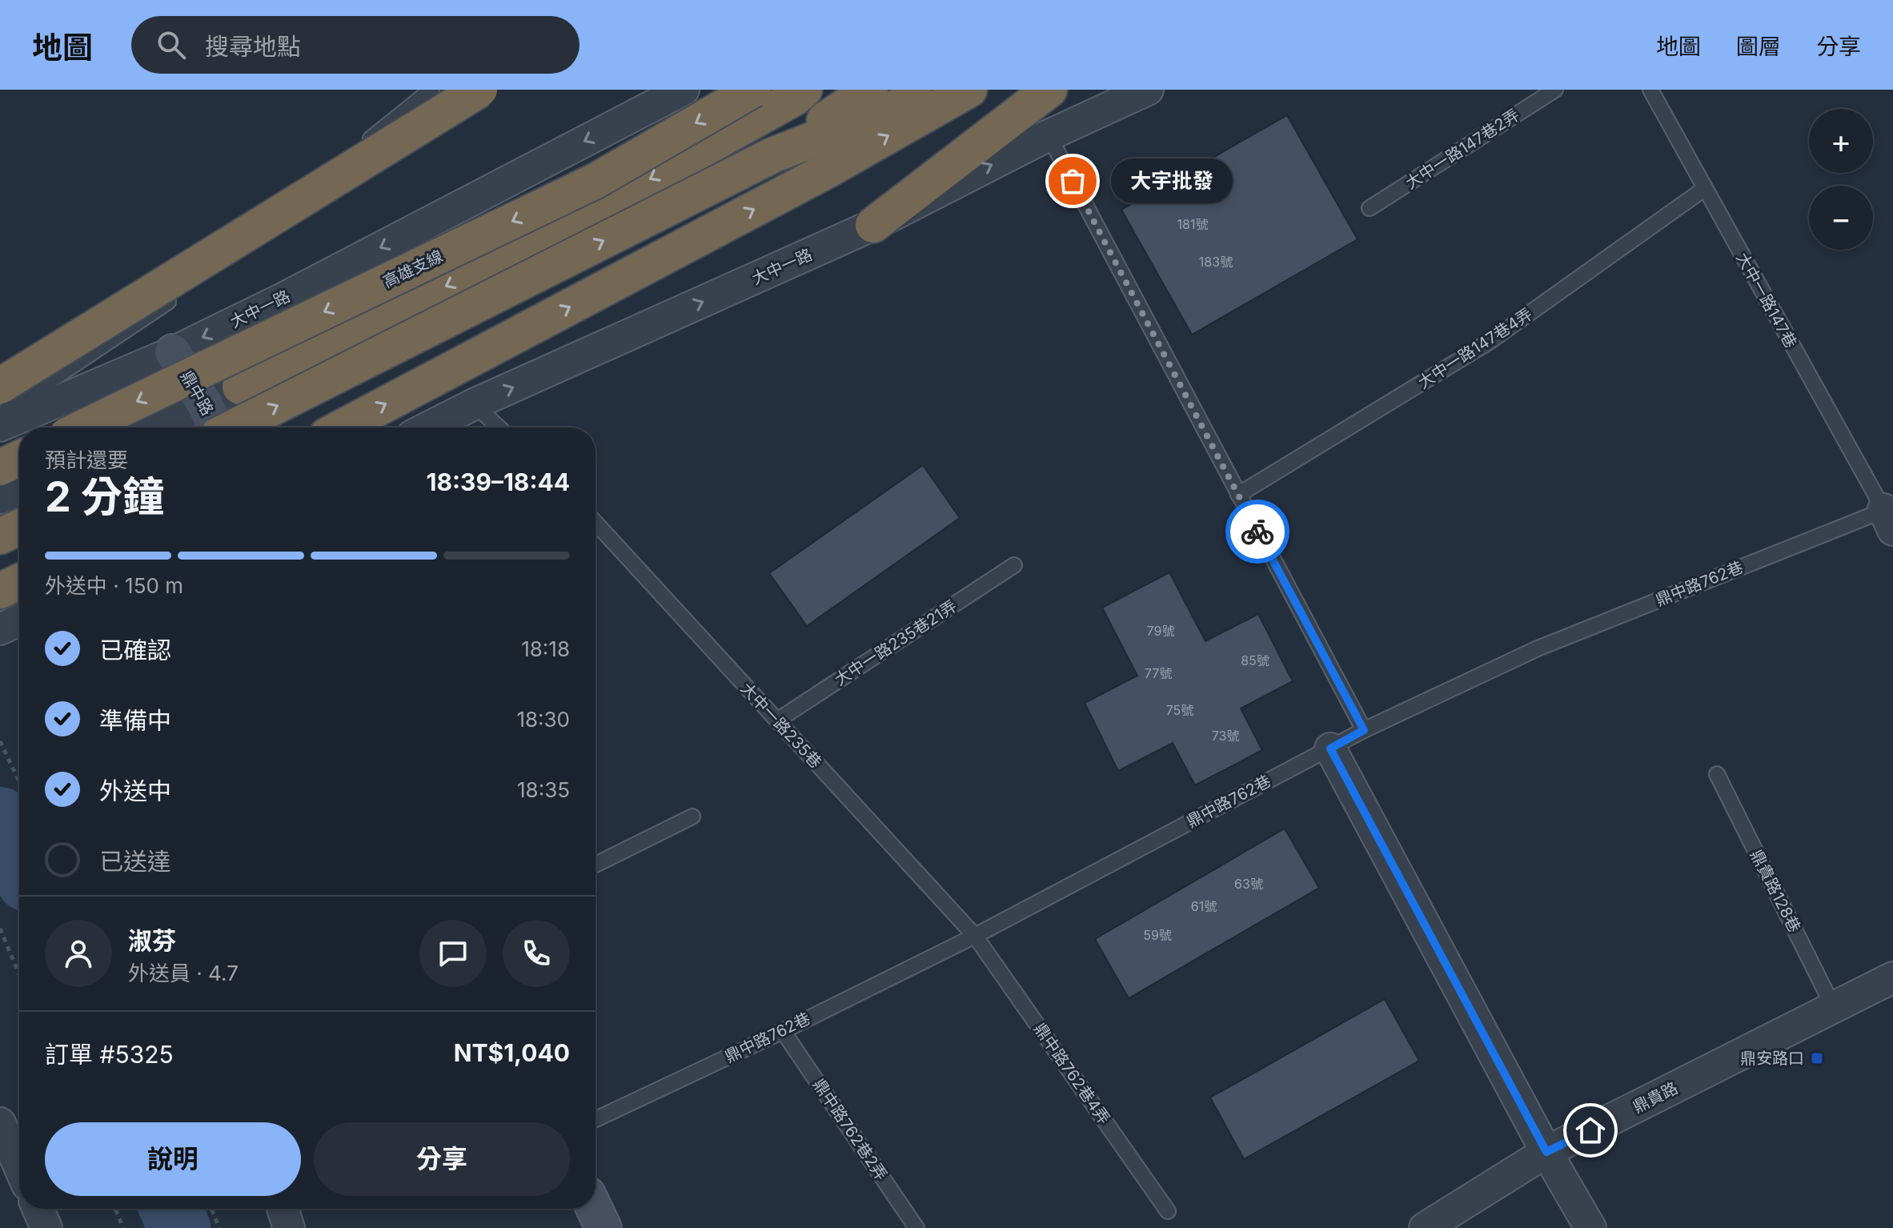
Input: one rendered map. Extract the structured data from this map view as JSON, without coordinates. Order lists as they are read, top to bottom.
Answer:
{
  "streets": {
    "highway": ["高雄支線"],
    "street": ["大中一路", "鼎中路", "鼎貴路"],
    "lane": [
      "大中一路147巷2弄",
      "大中一路147巷",
      "大中一路147巷4弄",
      "鼎中路762巷",
      "大中一路235巷21弄",
      "大中一路235巷",
      "鼎貴路128巷",
      "鼎中路762巷4弄",
      "鼎中路762巷2弄"
    ]
  },
  "crossings": [
    ["大中一路", "鼎中路"],
    ["大中一路147巷", "大中一路147巷4弄"],
    ["大中一路147巷", "鼎中路762巷"],
    ["鼎中路762巷", "大中一路235巷"],
    ["鼎中路762巷", "鼎中路762巷4弄"],
    ["鼎中路762巷", "鼎中路762巷2弄"],
    ["大中一路235巷21弄", "大中一路235巷"],
    ["大中一路235巷", "鼎中路762巷4弄"],
    ["鼎貴路128巷", "鼎貴路"]
  ],
  "places": {
    "other": ["大宇批發"],
    "transit": ["鼎安路口"]
  },
  "house_numbers": [
    "181號",
    "183號",
    "79號",
    "85號",
    "77號",
    "75號",
    "73號",
    "63號",
    "61號",
    "59號"
  ],
  "page": {
    "header": "地圖",
    "search": "搜尋地點",
    "nav": ["地圖", "圖層", "分享"],
    "map_buttons": ["+", "−"],
    "bubble": "大宇批發",
    "heading": ["2 分鐘", "預計還要", "18:39–18:44"],
    "panel": [
      "淑芬",
      "外送員 · 4.7",
      "訂單 #5325",
      "NT$1,040"
    ],
    "bar": "外送中 · 150 m",
    "list": [
      ["已確認", "18:18"],
      ["準備中", "18:30"],
      ["外送中", "18:35"],
      "已送達"
    ],
    "buttons": ["說明", "分享"]
  }
}
